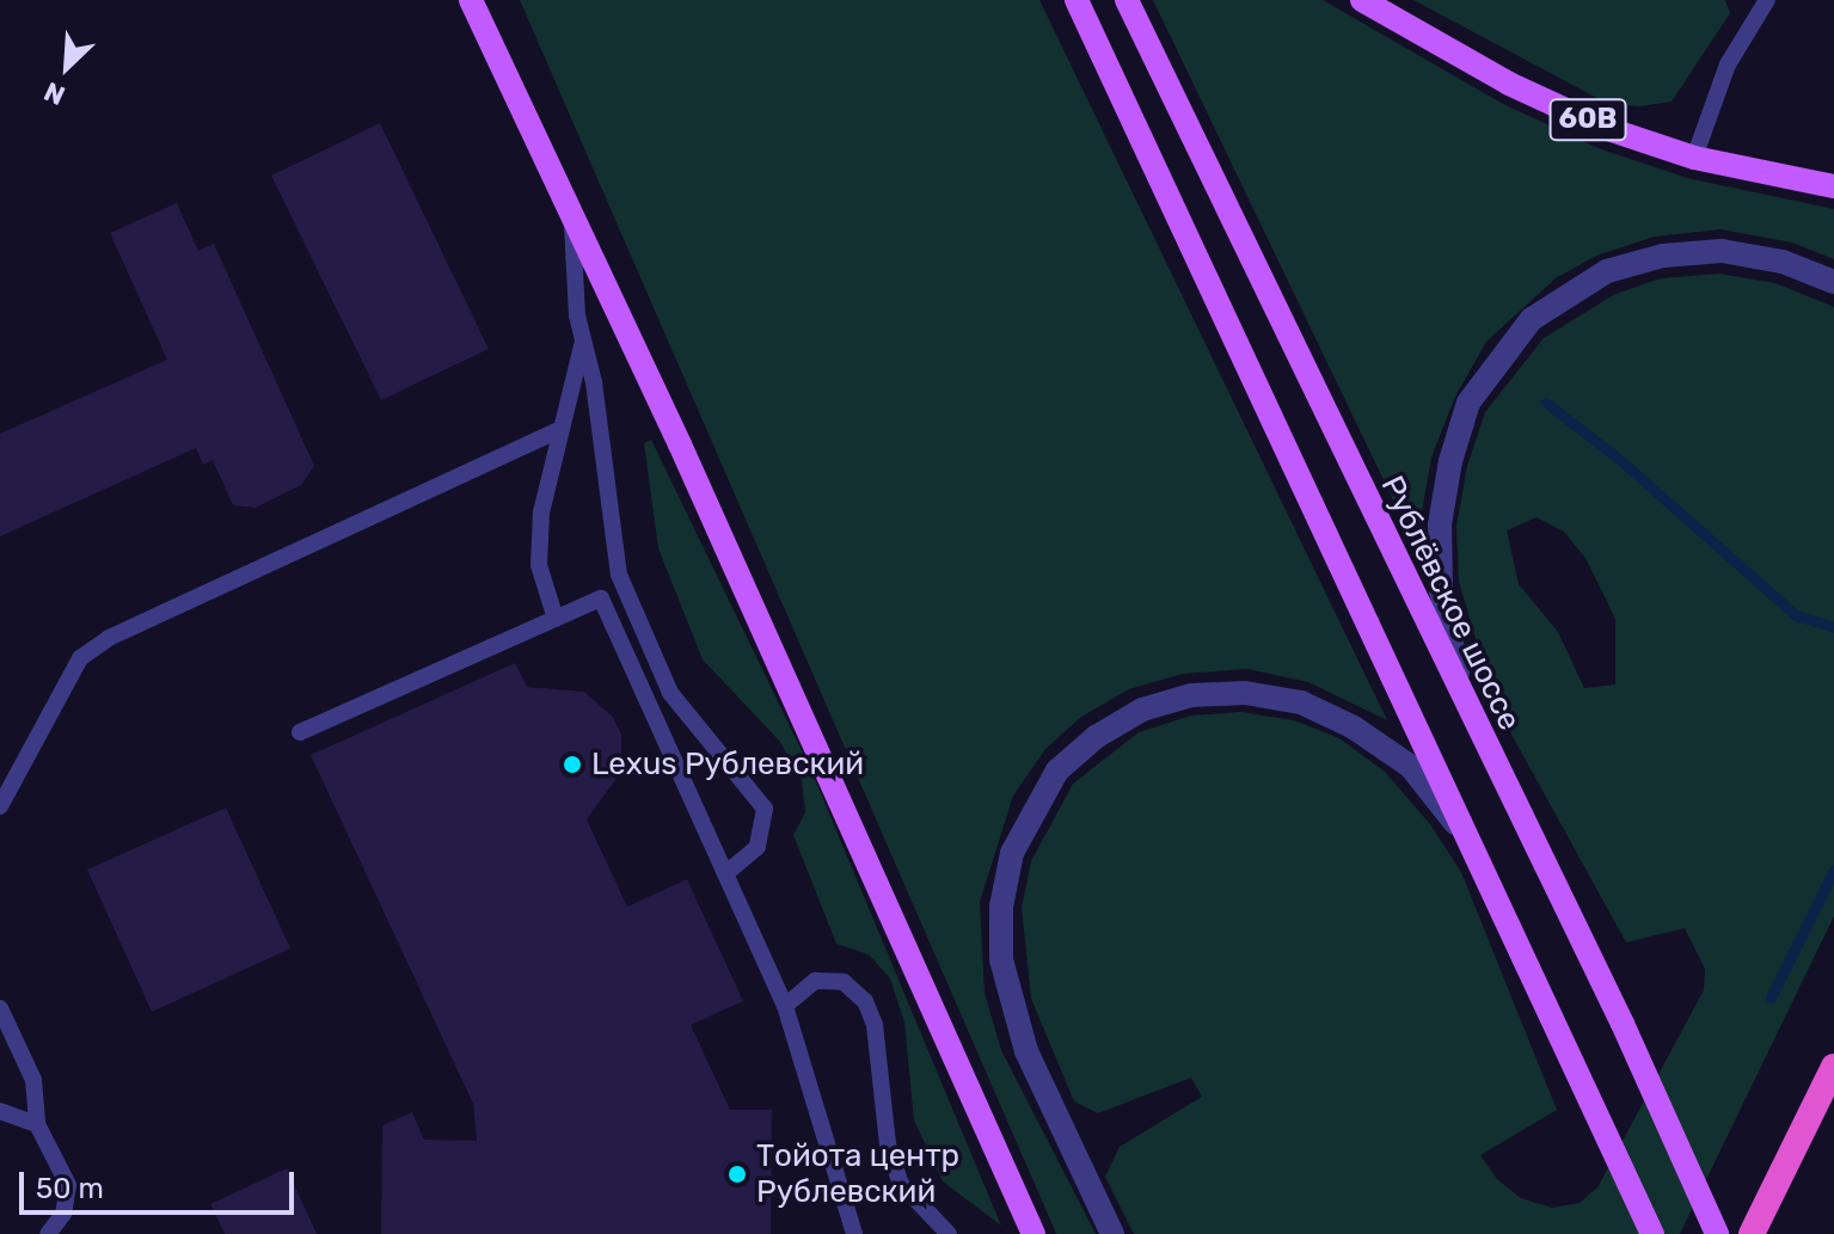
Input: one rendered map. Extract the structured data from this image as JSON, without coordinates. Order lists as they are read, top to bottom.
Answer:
{
  "streets": {
    "main road": ["60B", "Рублёвское шоссе"]
  },
  "places": ["Lexus Рублевский", "Тойота центр Рублевский"],
  "scale_bar": "50 m",
  "north": "bottom left"
}
